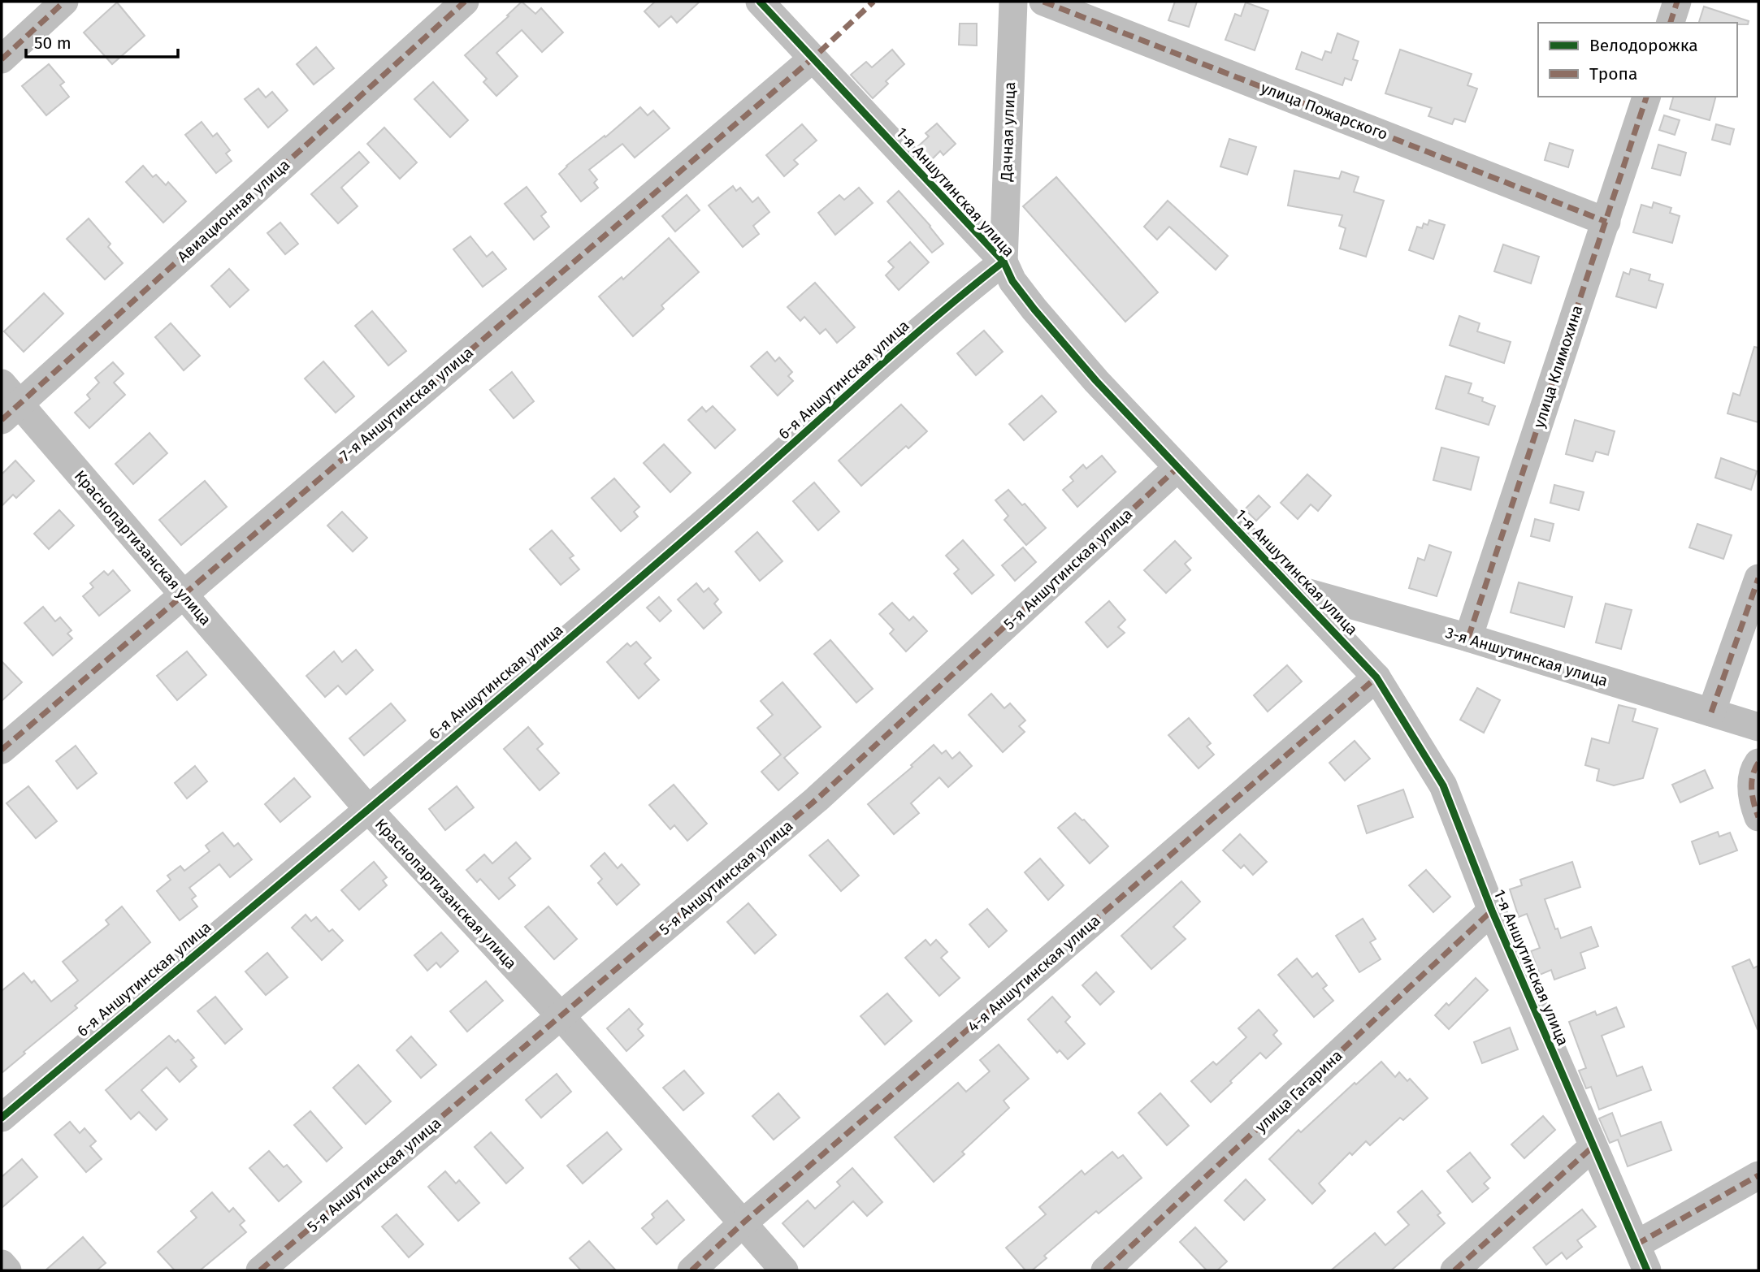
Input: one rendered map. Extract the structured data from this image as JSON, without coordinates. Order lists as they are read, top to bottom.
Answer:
{
  "streets": {
    "street": [
      "улица Пожарского",
      "Дачная улица",
      "1-я Аншутинская улица",
      "Авиационная улица",
      "улица Климохина",
      "6-я Аншутинская улица",
      "7-я Аншутинская улица",
      "Краснопартизанская улица",
      "5-я Аншутинская улица",
      "3-я Аншутинская улица",
      "4-я Аншутинская улица",
      "улица Гагарина"
    ]
  },
  "crossings": [
    ["улица Пожарского", "улица Климохина"],
    ["Дачная улица", "1-я Аншутинская улица"],
    ["Дачная улица", "6-я Аншутинская улица"],
    ["1-я Аншутинская улица", "6-я Аншутинская улица"],
    ["1-я Аншутинская улица", "7-я Аншутинская улица"],
    ["1-я Аншутинская улица", "5-я Аншутинская улица"],
    ["1-я Аншутинская улица", "3-я Аншутинская улица"],
    ["1-я Аншутинская улица", "4-я Аншутинская улица"],
    ["1-я Аншутинская улица", "улица Гагарина"],
    ["Авиационная улица", "Краснопартизанская улица"],
    ["улица Климохина", "3-я Аншутинская улица"],
    ["6-я Аншутинская улица", "Краснопартизанская улица"],
    ["7-я Аншутинская улица", "Краснопартизанская улица"],
    ["Краснопартизанская улица", "5-я Аншутинская улица"],
    ["Краснопартизанская улица", "4-я Аншутинская улица"]
  ],
  "legend": ["Велодорожка", "Тропа"],
  "scale_bar": "50 m"
}
